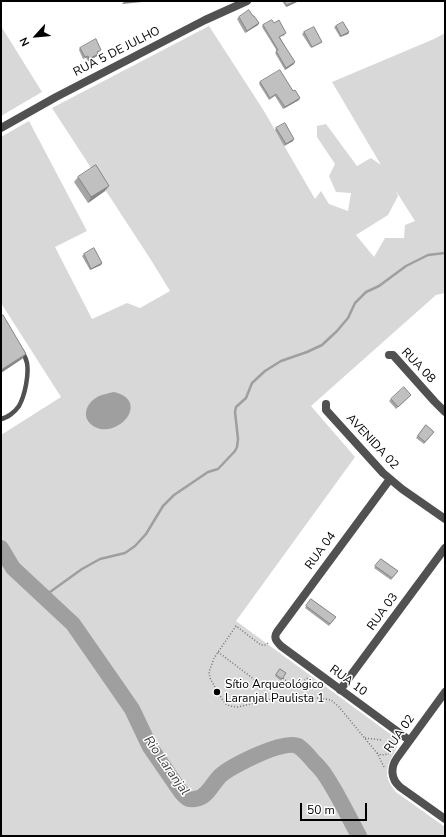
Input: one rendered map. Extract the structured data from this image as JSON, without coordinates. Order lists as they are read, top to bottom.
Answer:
{
  "streets": {
    "street": [
      "RUA 5 DE JULHO",
      "RUA 08",
      "AVENIDA 02",
      "RUA 04",
      "RUA 03",
      "RUA 10",
      "RUA 02"
    ]
  },
  "crossings": [
    ["AVENIDA 02", "RUA 04"],
    ["RUA 04", "RUA 10"],
    ["RUA 03", "RUA 10"],
    ["RUA 10", "RUA 02"]
  ],
  "water": ["Rio Laranjal"],
  "places": ["Sítio Arqueológico Laranjal Paulista 1"],
  "scale_bar": "50 m",
  "north": "bottom left"
}
